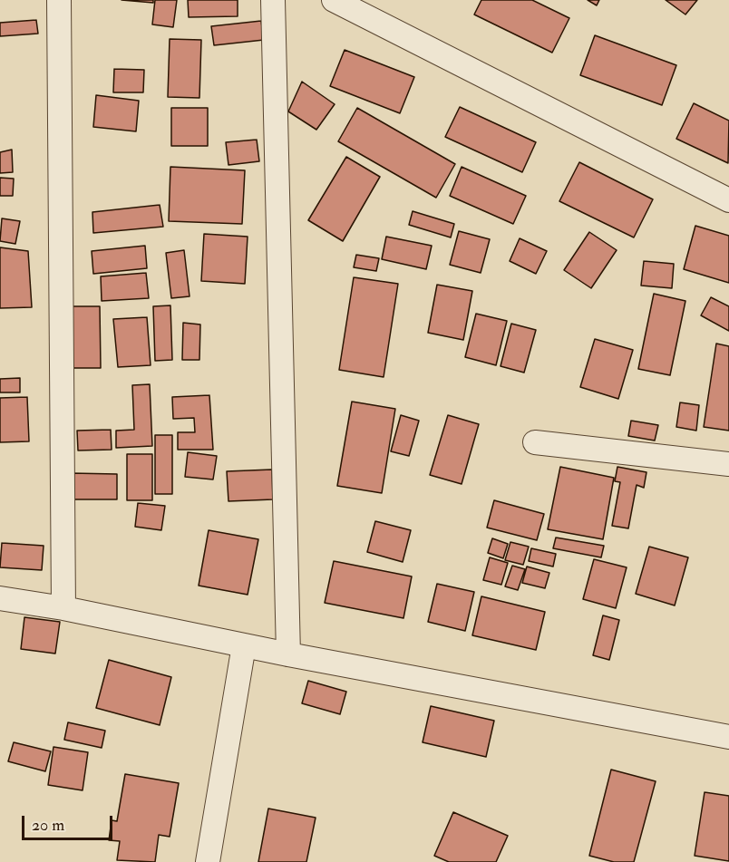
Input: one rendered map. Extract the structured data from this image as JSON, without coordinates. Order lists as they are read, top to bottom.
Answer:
{
  "scale_bar": "20 m"
}
